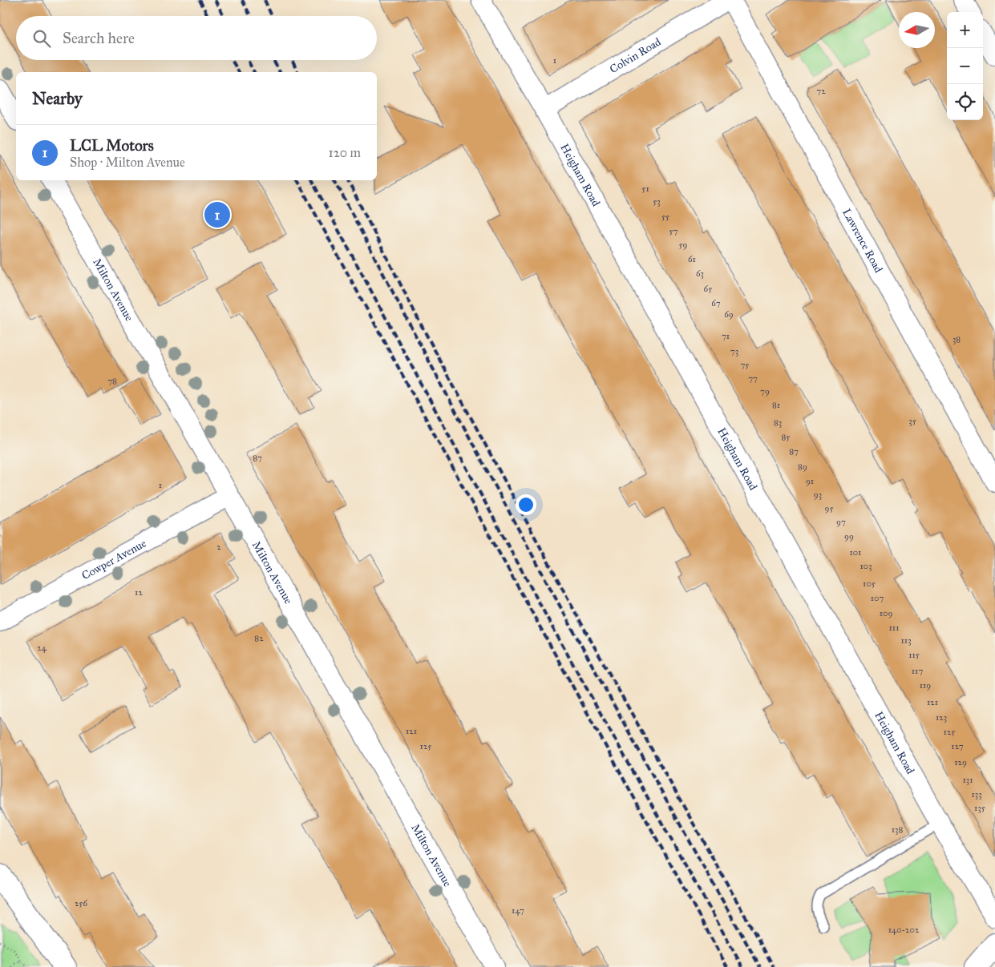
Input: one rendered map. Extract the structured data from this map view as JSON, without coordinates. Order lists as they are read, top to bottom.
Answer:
{
  "streets": {
    "street": [
      "Colvin Road",
      "Heigham Road",
      "Lawrence Road",
      "Milton Avenue",
      "Cowper Avenue"
    ]
  },
  "crossings": [
    ["Colvin Road", "Heigham Road"],
    ["Colvin Road", "Lawrence Road"],
    ["Milton Avenue", "Cowper Avenue"]
  ],
  "house_numbers": [
    "1",
    "72",
    "51",
    "53",
    "55",
    "57",
    "59",
    "61",
    "63",
    "65",
    "67",
    "69",
    "71",
    "38",
    "73",
    "75",
    "77",
    "78",
    "79",
    "81",
    "35",
    "83",
    "85",
    "87",
    "87",
    "89",
    "91",
    "1",
    "93",
    "95",
    "97",
    "99",
    "2",
    "101",
    "103",
    "105",
    "12",
    "107",
    "109",
    "111",
    "82",
    "113",
    "24",
    "115",
    "117",
    "119",
    "121",
    "123",
    "121",
    "125",
    "125",
    "127",
    "129",
    "131",
    "133",
    "135",
    "138",
    "256",
    "147",
    "140-202"
  ],
  "north": "left",
  "page": {
    "map_buttons": ["+", "−"],
    "search": "Search here",
    "heading": "Nearby",
    "list": [
      {
        "mark": "1",
        "name": "LCL Motors",
        "note": "Shop · Milton Avenue",
        "value": "120 m"
      }
    ],
    "pins": "1"
  }
}
